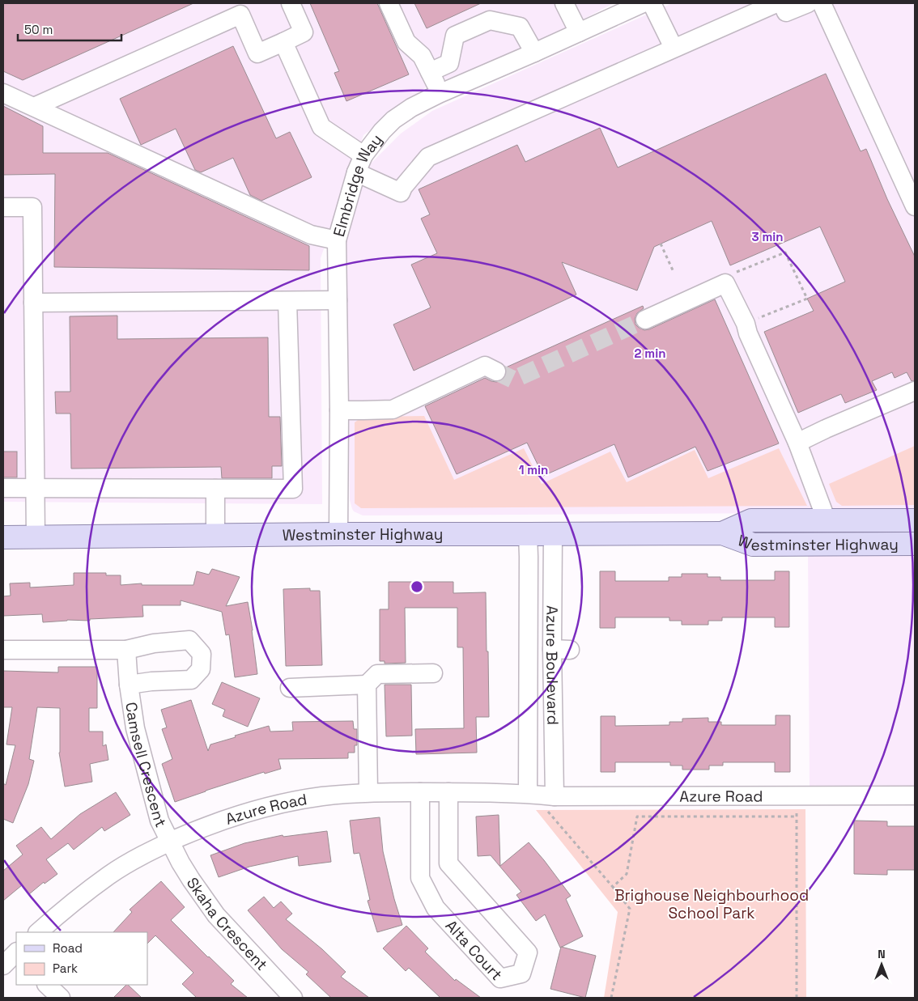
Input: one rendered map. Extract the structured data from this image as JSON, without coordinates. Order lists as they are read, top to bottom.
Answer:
{
  "streets": {
    "main road": ["Westminster Highway"],
    "street": [
      "Elmbridge Way",
      "Azure Boulevard",
      "Camsell Crescent",
      "Azure Road",
      "Skaha Crescent",
      "Alta Court"
    ]
  },
  "crossings": [
    ["Elmbridge Way", "Westminster Highway"],
    ["Westminster Highway", "Azure Boulevard"],
    ["Azure Boulevard", "Azure Road"],
    ["Camsell Crescent", "Azure Road"],
    ["Camsell Crescent", "Skaha Crescent"],
    ["Azure Road", "Skaha Crescent"],
    ["Azure Road", "Alta Court"]
  ],
  "parks": ["Brighouse Neighbourhood School Park"],
  "legend": ["Road", "Park"],
  "scale_bar": "50 m",
  "north": "top",
  "rings": ["3 min", "2 min", "1 min"]
}
